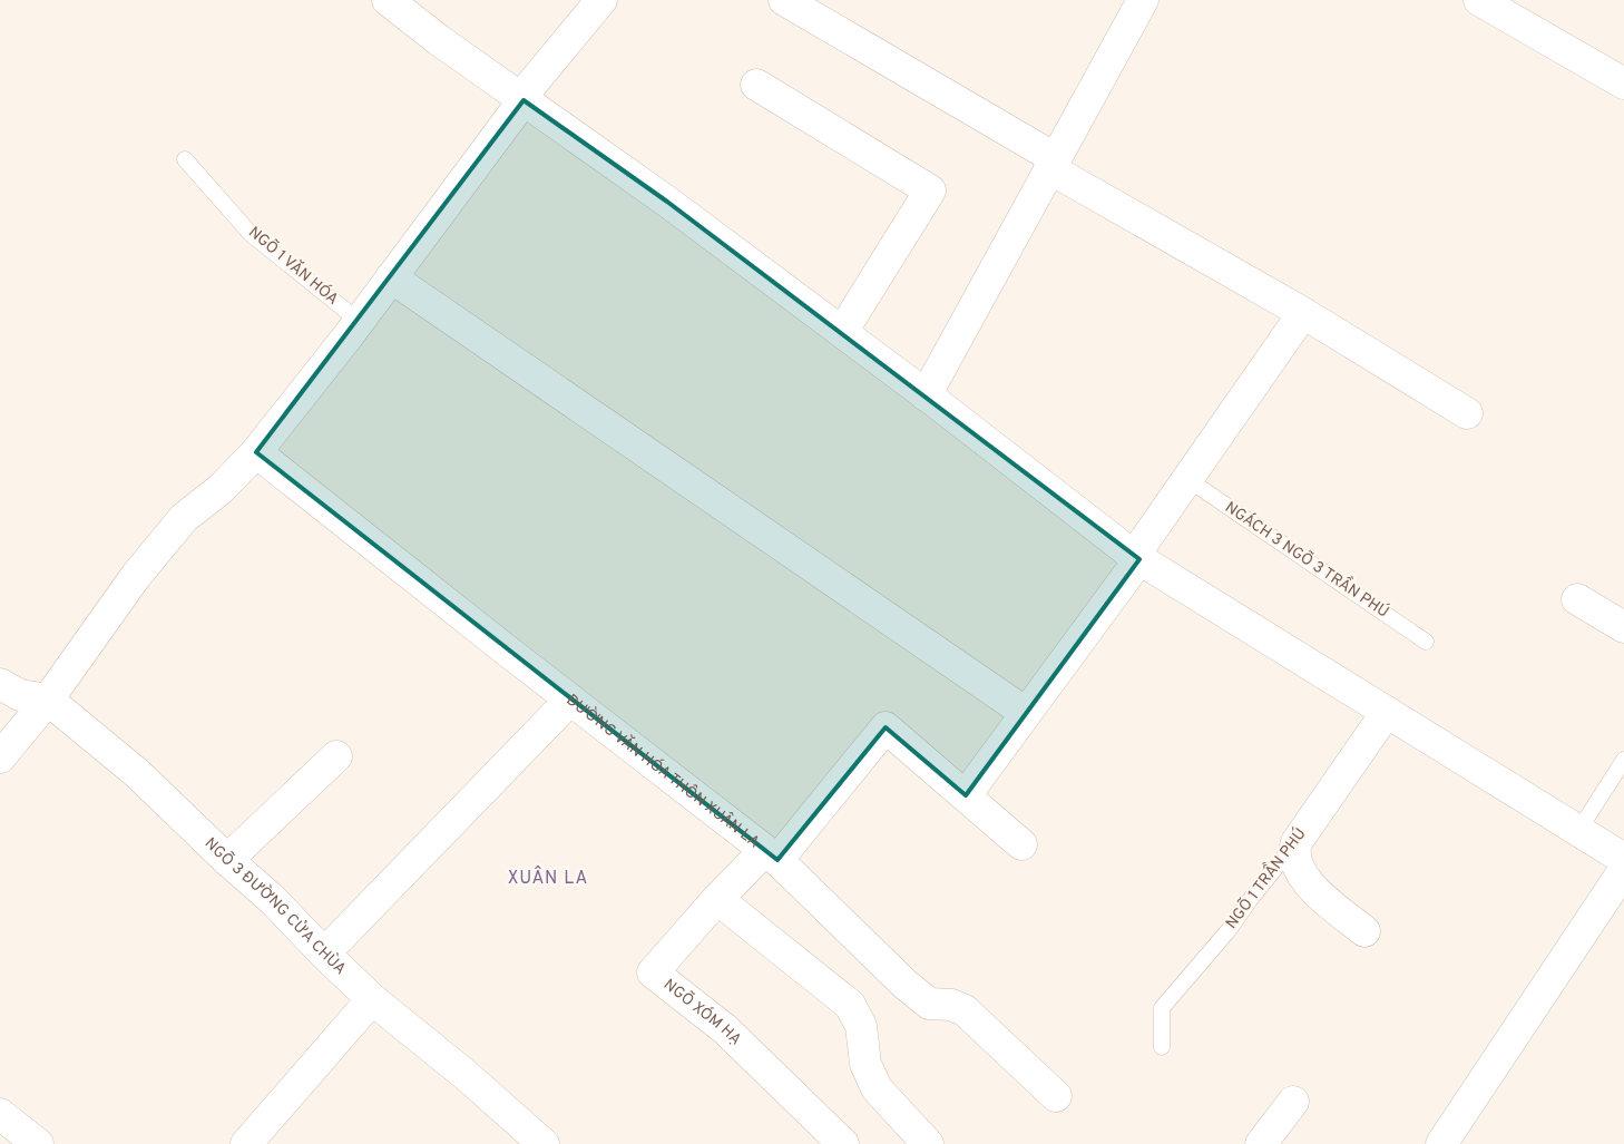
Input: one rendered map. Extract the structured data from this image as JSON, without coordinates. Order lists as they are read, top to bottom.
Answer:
{
  "streets": {
    "street": [
      "ĐƯỜNG VĂN HÓA THÔN XUÂN LA",
      "NGÕ 1 TRẦN PHÚ",
      "NGÕ 3 ĐƯỜNG CỬA CHÙA",
      "NGÕ XÓM HẠ"
    ],
    "lane": ["NGÕ 1 VĂN HÓA", "NGÁCH 3 NGÕ 3 TRẦN PHÚ"]
  },
  "crossings": [
    ["ĐƯỜNG VĂN HÓA THÔN XUÂN LA", "NGÕ XÓM HẠ"]
  ],
  "districts": ["XUÂN LA"]
}
